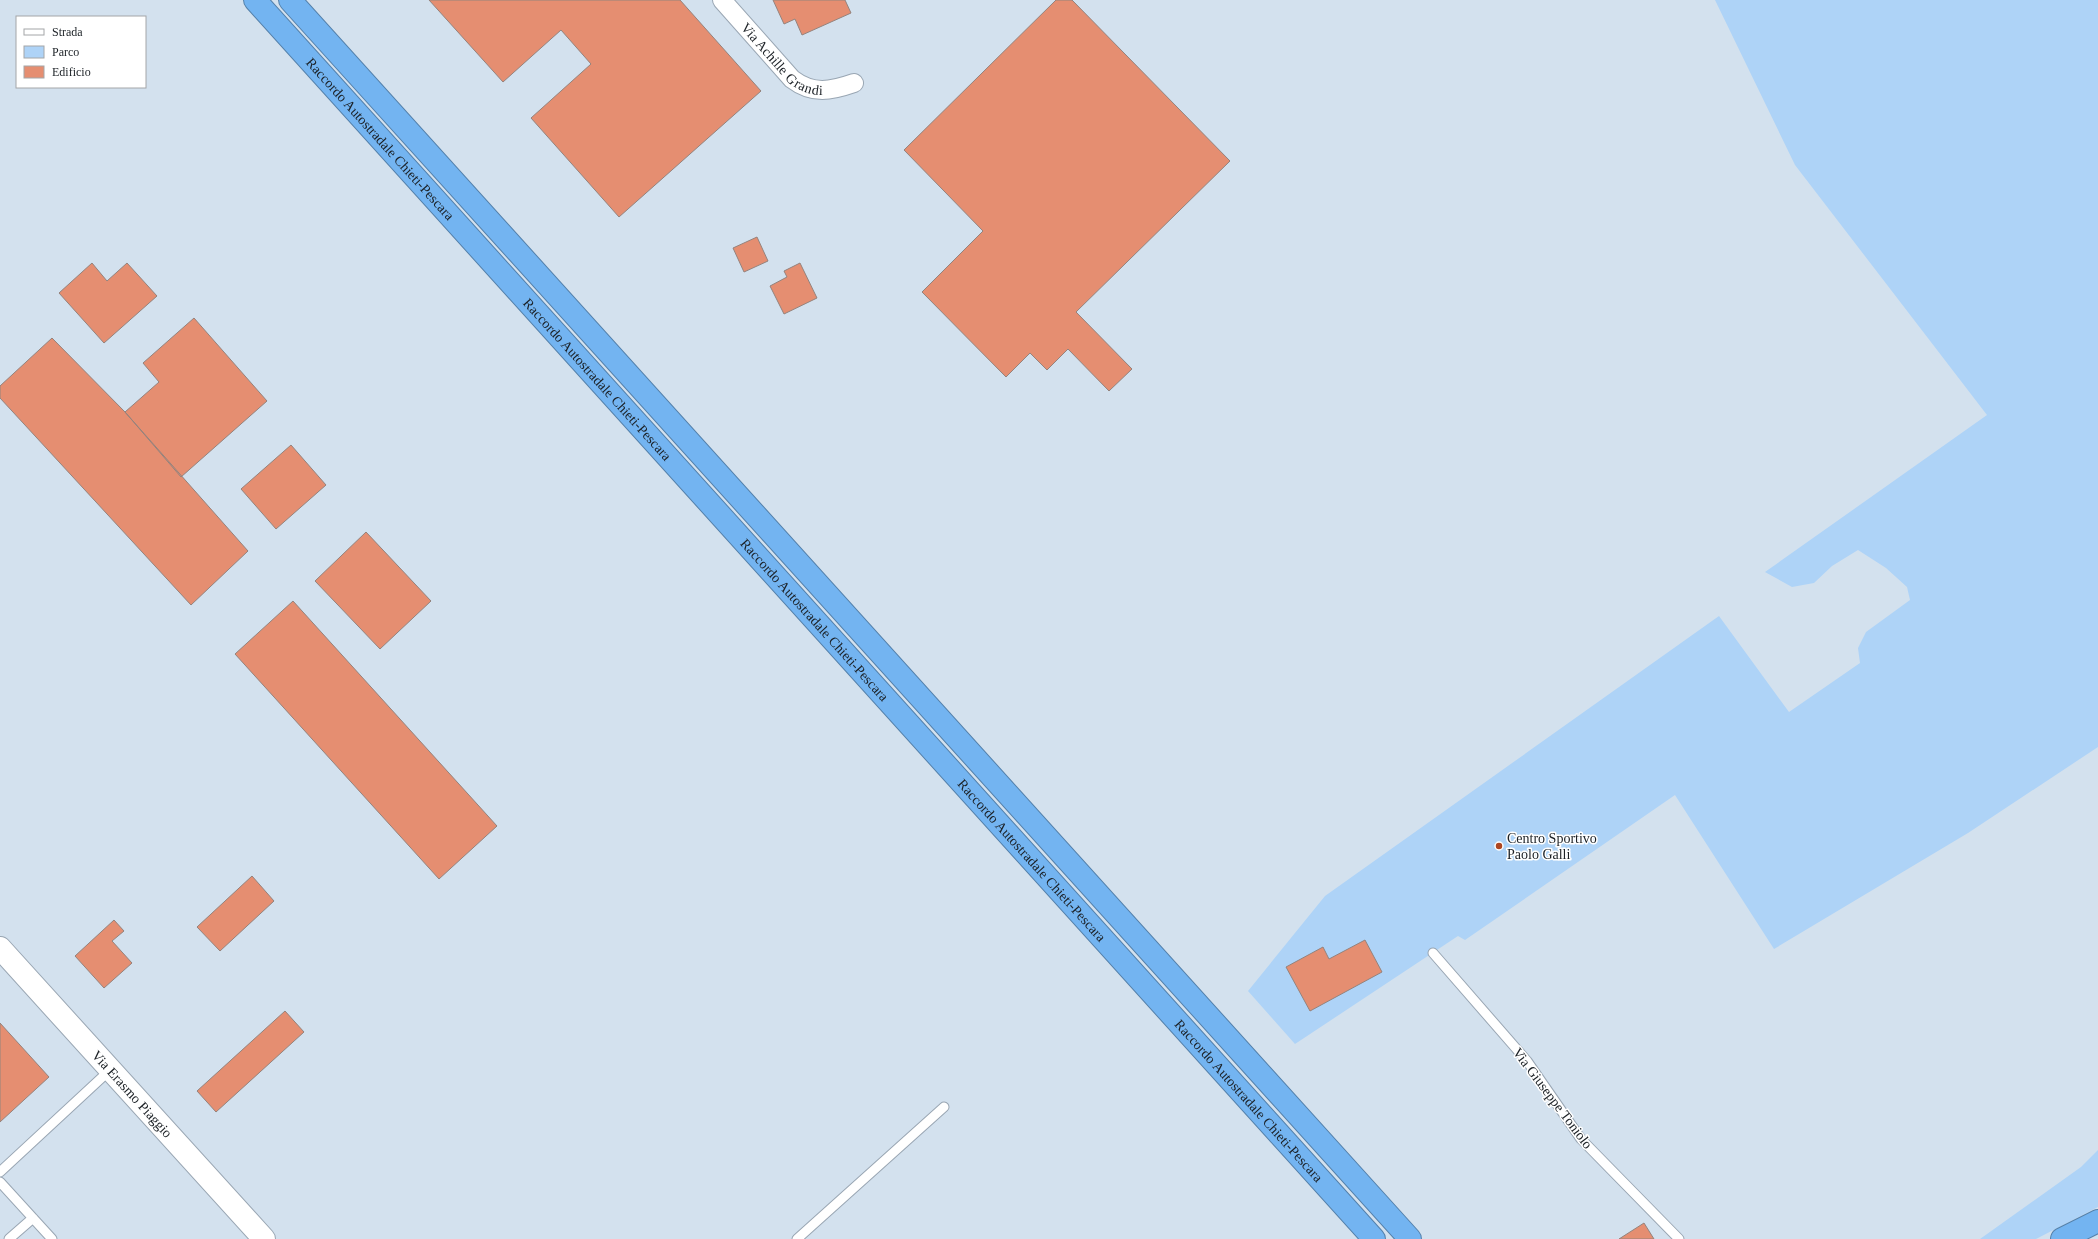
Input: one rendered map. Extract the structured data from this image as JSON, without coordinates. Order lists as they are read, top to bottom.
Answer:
{
  "streets": {
    "highway": ["Raccordo Autostradale Chieti-Pescara"],
    "street": ["Via Achille Grandi", "Via Erasmo Piaggio"],
    "lane": ["Via Giuseppe Toniolo"]
  },
  "places": ["Centro Sportivo Paolo Galli"],
  "legend": ["Strada", "Parco", "Edificio"]
}
